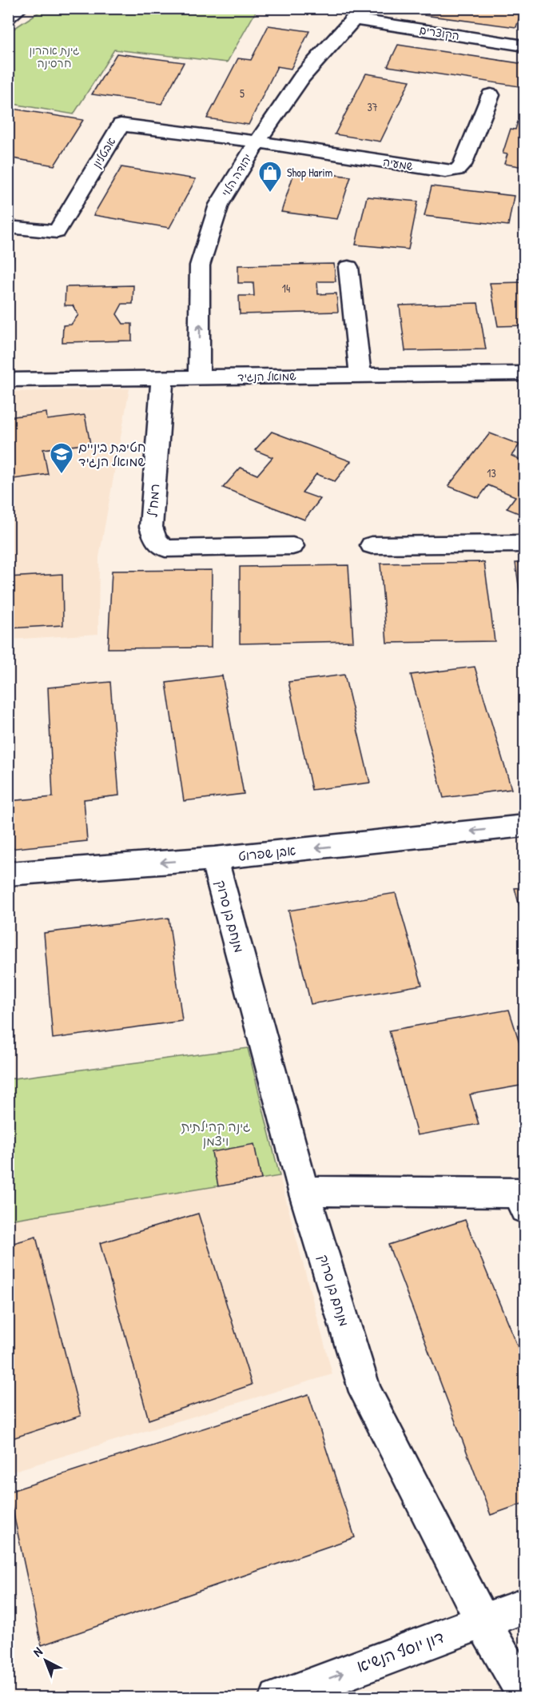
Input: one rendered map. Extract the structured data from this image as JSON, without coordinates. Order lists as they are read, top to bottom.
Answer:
{
  "streets": {
    "street": [
      "הקוצרים",
      "אבטליון",
      "שמעיה",
      "יהודה הלוי",
      "שמואל הנגיד",
      "רמח\"ל",
      "אבן שפרוט",
      "מנחם בן סרוק",
      "דון יוסף הנשיא"
    ]
  },
  "crossings": [
    ["הקוצרים", "יהודה הלוי"],
    ["אבטליון", "שמעיה"],
    ["אבטליון", "יהודה הלוי"],
    ["שמעיה", "יהודה הלוי"],
    ["יהודה הלוי", "שמואל הנגיד"],
    ["שמואל הנגיד", "רמח\"ל"],
    ["אבן שפרוט", "מנחם בן סרוק"],
    ["מנחם בן סרוק", "דון יוסף הנשיא"]
  ],
  "one_way": ["אבן שפרוט", "דון יוסף הנשיא"],
  "parks": ["גינת אהרון חרסינה", "גינה קהילתית ויצמן"],
  "places": {
    "shop": ["Shop Harim"],
    "school or university": ["חטיבת ביניים שמואל הנגיד"]
  },
  "house_numbers": [
    "5",
    "37",
    "14",
    "13"
  ],
  "north": "top left"
}
